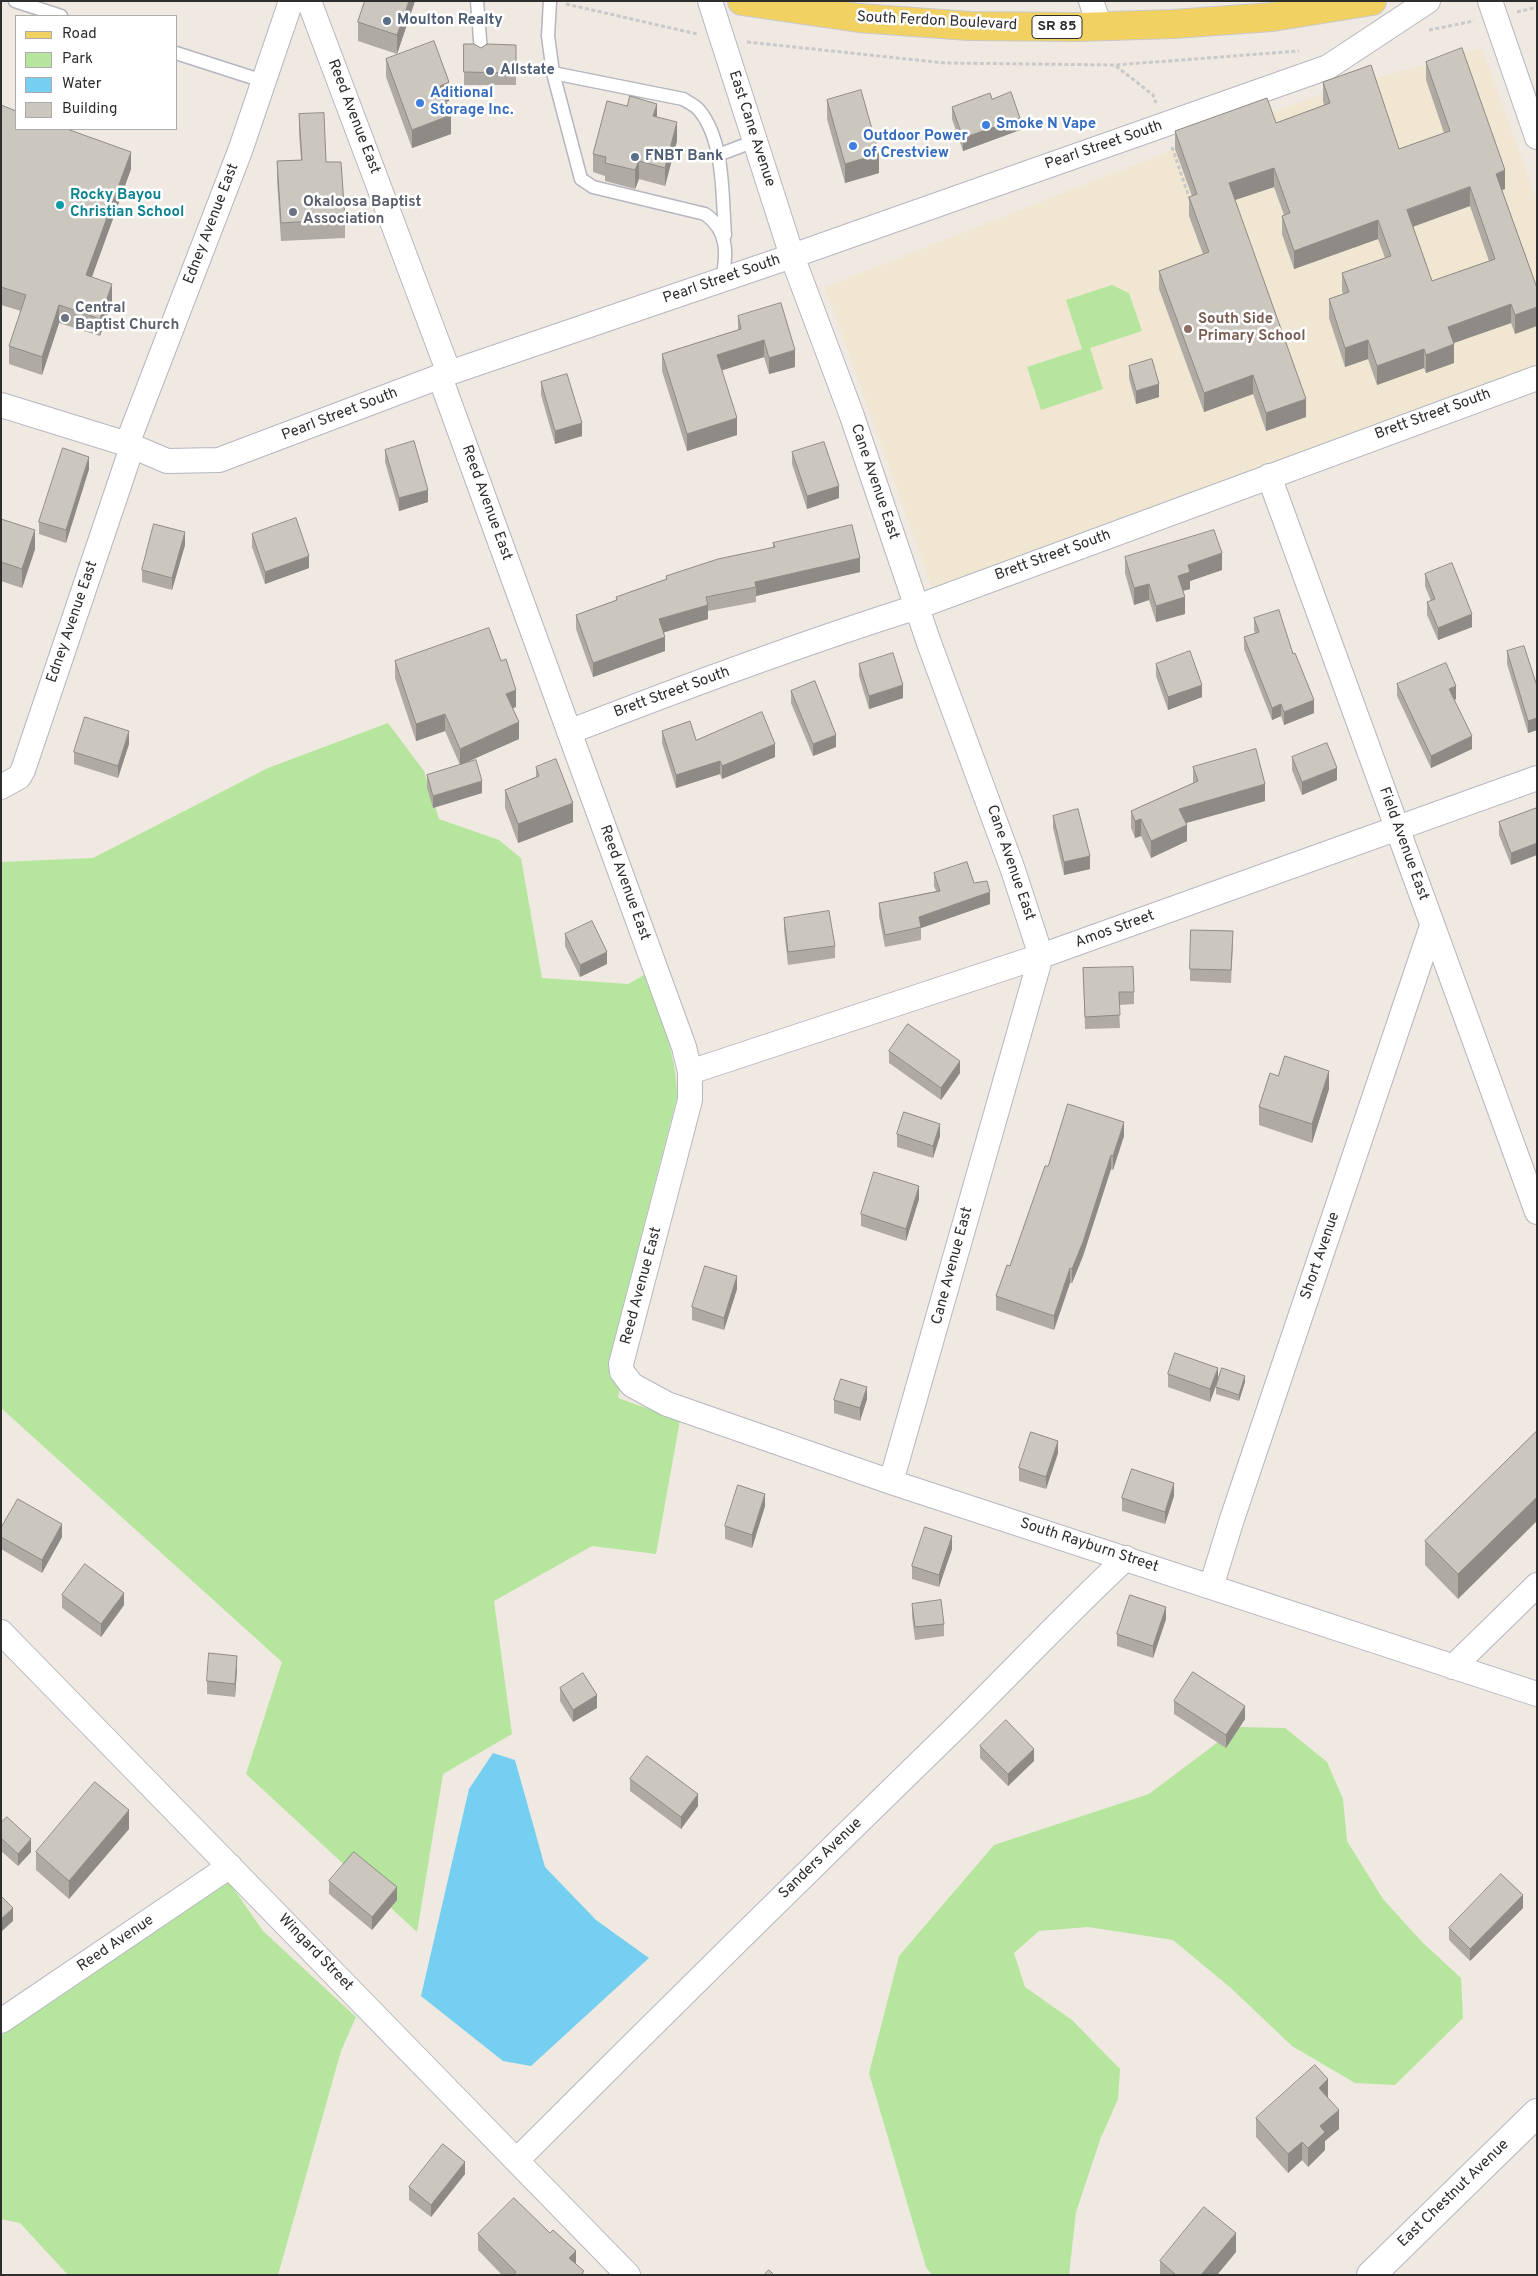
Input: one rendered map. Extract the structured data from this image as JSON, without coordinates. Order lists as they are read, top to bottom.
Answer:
{
  "streets": {
    "main road": ["South Ferdon Boulevard", "SR 85"],
    "street": [
      "Reed Avenue East",
      "East Cane Avenue",
      "Pearl Street South",
      "Edney Avenue East",
      "Brett Street South",
      "Cane Avenue East",
      "Field Avenue East",
      "Amos Street",
      "Short Avenue",
      "South Rayburn Street",
      "Sanders Avenue",
      "Reed Avenue",
      "Wingard Street",
      "East Chestnut Avenue"
    ]
  },
  "crossings": [
    ["Reed Avenue East", "Pearl Street South"],
    ["Reed Avenue East", "Brett Street South"],
    ["Reed Avenue East", "Amos Street"],
    ["Reed Avenue East", "South Rayburn Street"],
    ["East Cane Avenue", "Pearl Street South"],
    ["East Cane Avenue", "Cane Avenue East"],
    ["Pearl Street South", "Edney Avenue East"],
    ["Pearl Street South", "Cane Avenue East"],
    ["Brett Street South", "Cane Avenue East"],
    ["Brett Street South", "Field Avenue East"],
    ["Cane Avenue East", "Amos Street"],
    ["Cane Avenue East", "South Rayburn Street"],
    ["Field Avenue East", "Amos Street"],
    ["Field Avenue East", "Short Avenue"],
    ["Short Avenue", "South Rayburn Street"],
    ["South Rayburn Street", "Sanders Avenue"],
    ["Sanders Avenue", "Wingard Street"],
    ["Reed Avenue", "Wingard Street"]
  ],
  "places": [
    "Moulton Realty",
    "Allstate",
    "Aditional Storage Inc.",
    "Smoke N Vape",
    "Outdoor Power of Crestview",
    "FNBT Bank",
    "Rocky Bayou Christian School",
    "Okaloosa Baptist Association",
    "Central Baptist Church",
    "South Side Primary School"
  ],
  "legend": [
    "Road",
    "Park",
    "Water",
    "Building"
  ]
}
